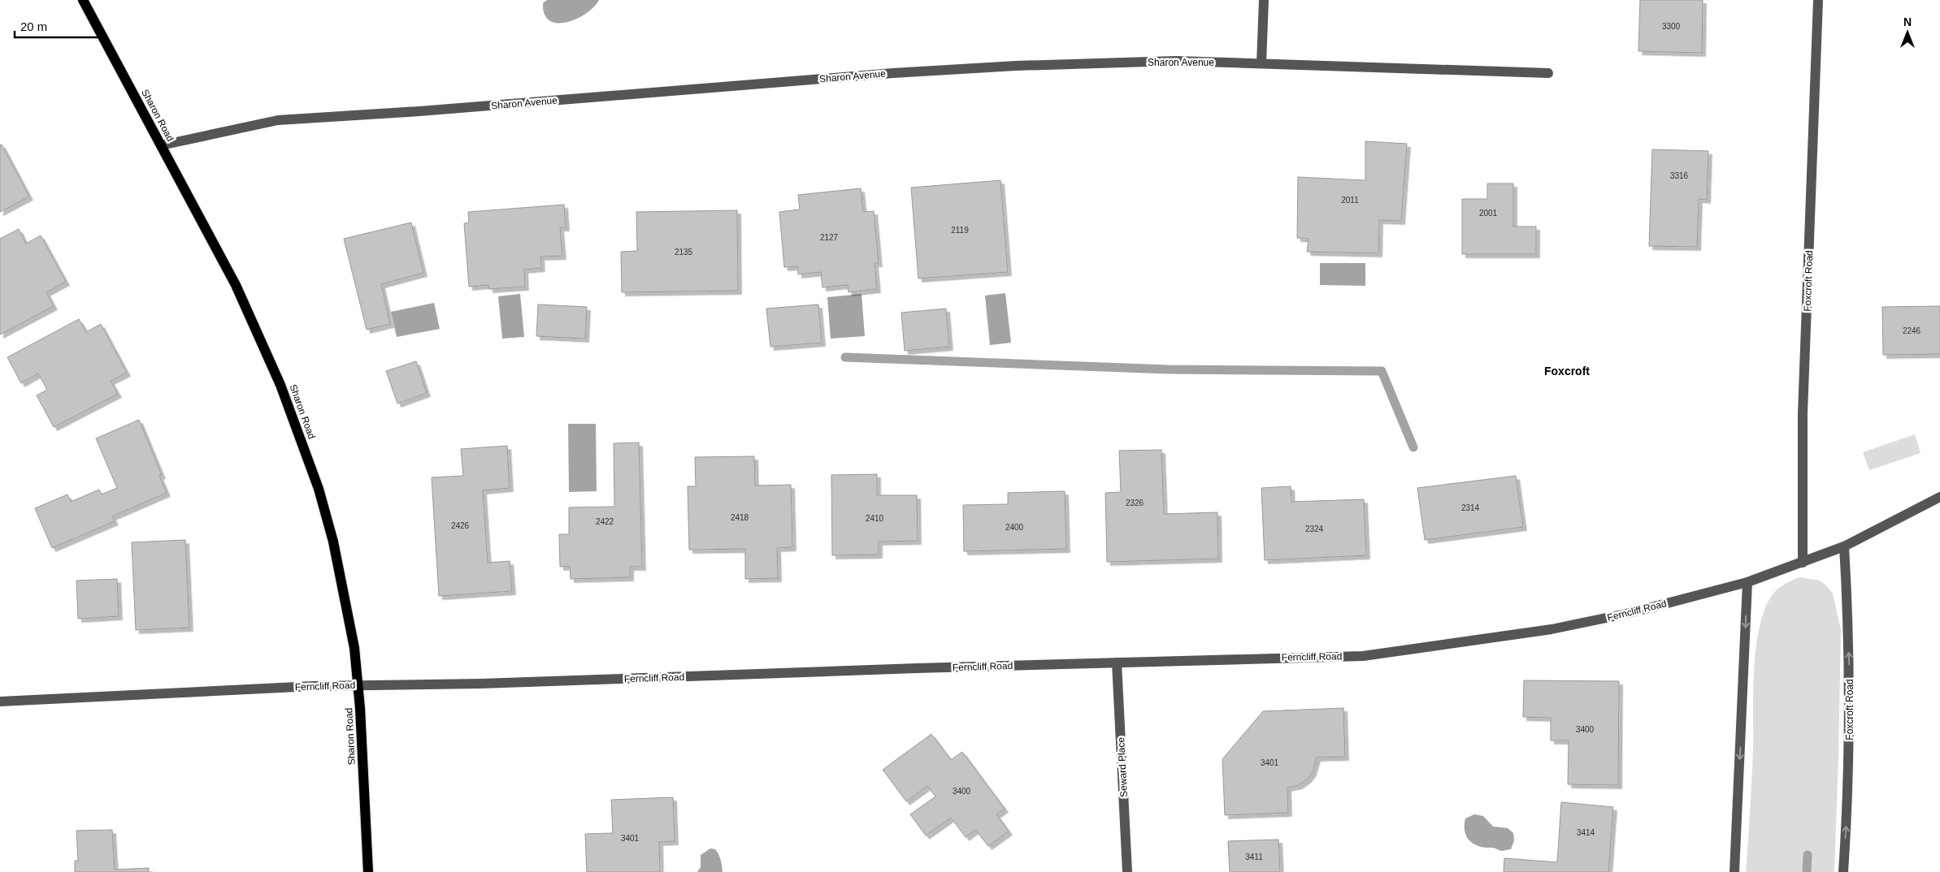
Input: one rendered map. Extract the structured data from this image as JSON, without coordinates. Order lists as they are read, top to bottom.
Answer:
{
  "streets": {
    "main road": ["Sharon Road"],
    "street": [
      "Sharon Avenue",
      "Foxcroft Road",
      "Ferncliff Road",
      "Seward Place"
    ]
  },
  "crossings": [
    ["Sharon Avenue", "Sharon Road"],
    ["Sharon Road", "Ferncliff Road"],
    ["Foxcroft Road", "Ferncliff Road"],
    ["Ferncliff Road", "Seward Place"]
  ],
  "one_way": ["Foxcroft Road"],
  "districts": ["Foxcroft"],
  "house_numbers": [
    "3300",
    "3316",
    "2011",
    "2001",
    "2119",
    "2127",
    "2135",
    "2246",
    "2326",
    "2314",
    "2418",
    "2410",
    "2422",
    "2426",
    "2400",
    "2324",
    "3400",
    "3401",
    "3400",
    "3414",
    "3401",
    "3411"
  ],
  "scale_bar": "20 m",
  "north": "top"
}
